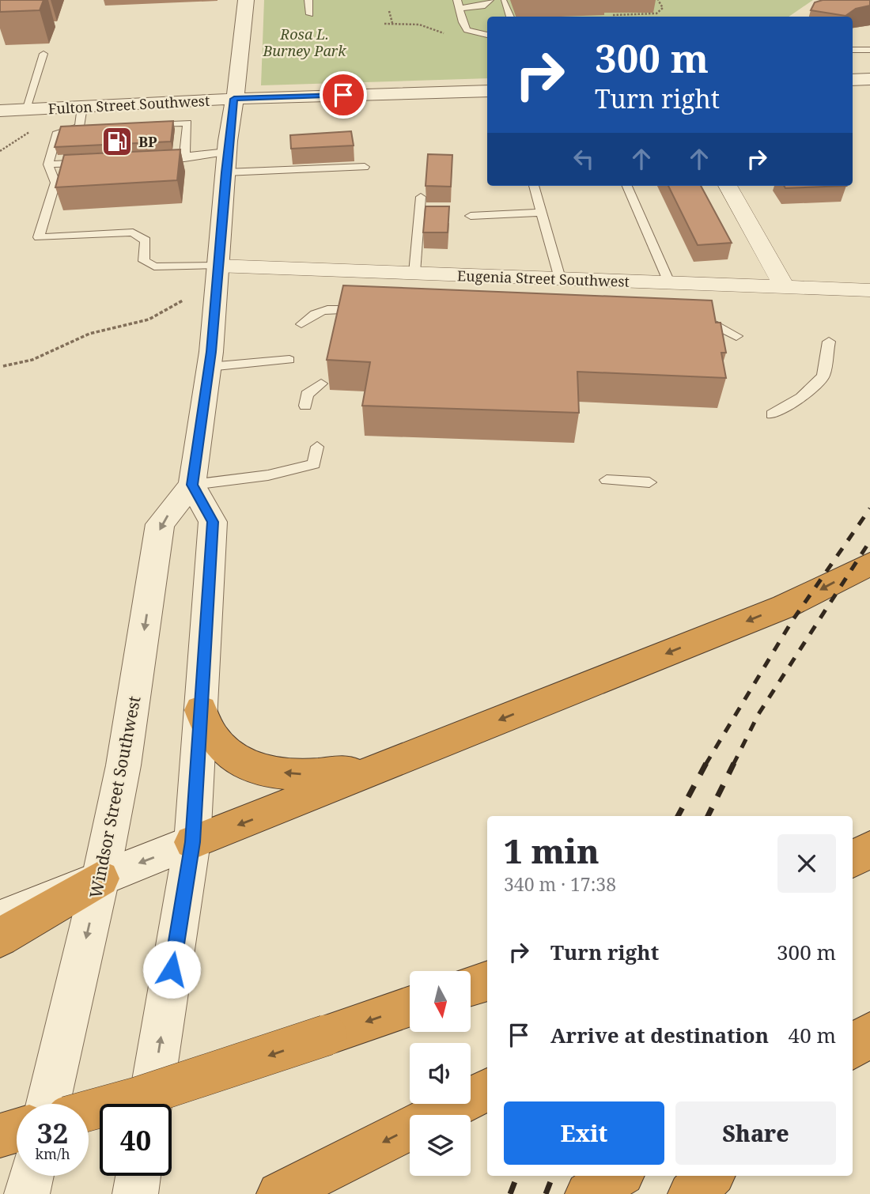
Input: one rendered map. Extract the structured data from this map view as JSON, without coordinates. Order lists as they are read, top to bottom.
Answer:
{
  "streets": {
    "street": ["Fulton Street Southwest", "Eugenia Street Southwest", "Windsor Street Southwest"]
  },
  "parks": ["Rosa L. Burney Park"],
  "places": {
    "fuel station": ["BP"]
  },
  "north": "bottom",
  "page": {
    "turn": ["300 m", "Turn right"],
    "heading": ["1 min", "340 m · 17:38"],
    "list": [
      {
        "name": "Turn right",
        "value": "300 m"
      },
      {
        "name": "Arrive at destination",
        "value": "40 m"
      }
    ],
    "buttons": ["Exit", "Share"],
    "speed": "32 km/h",
    "limit": "40"
  }
}
